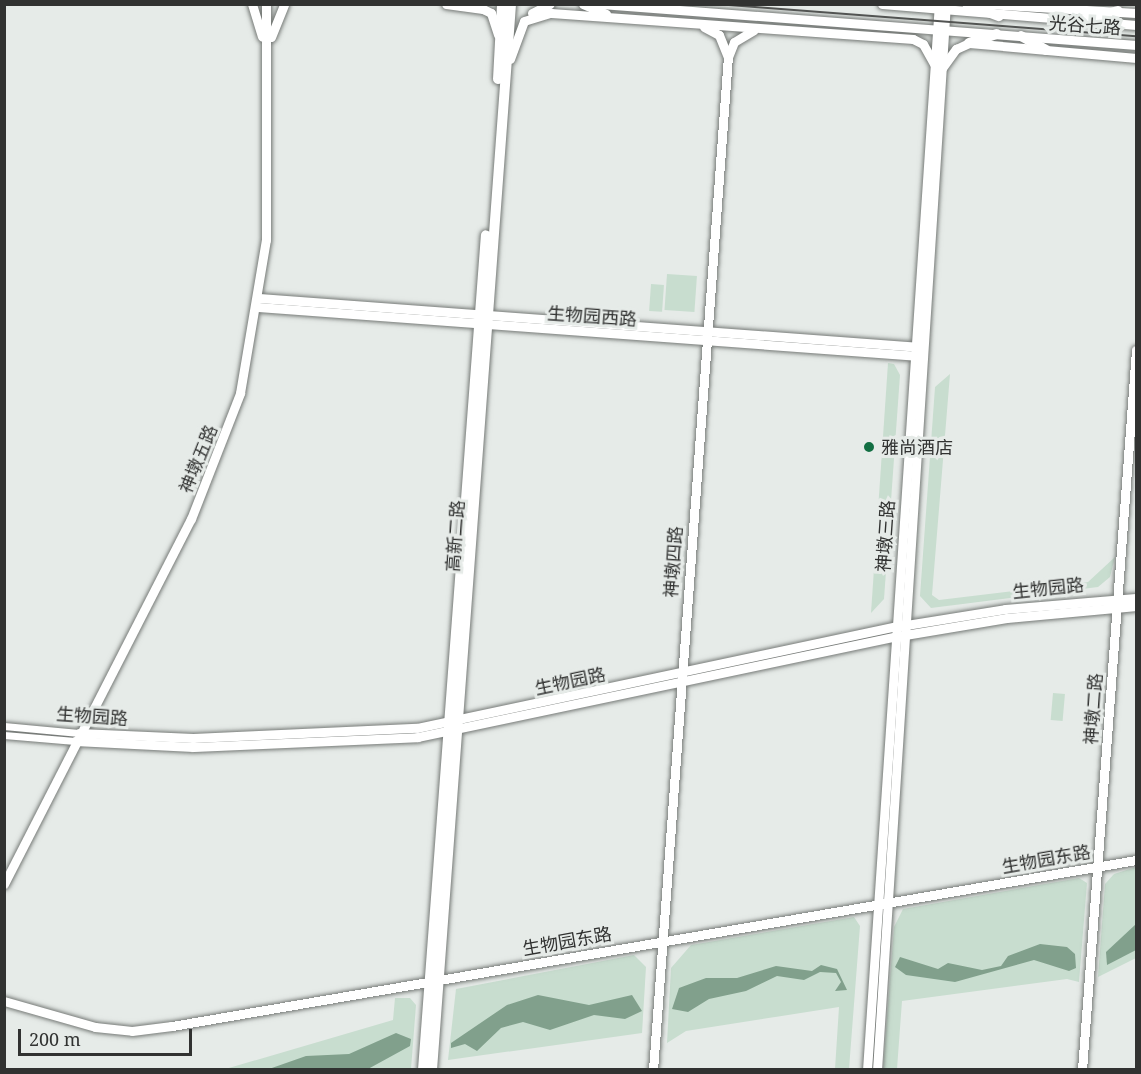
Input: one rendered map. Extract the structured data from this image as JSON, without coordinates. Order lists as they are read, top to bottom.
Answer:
{
  "streets": {
    "main road": ["高新二路"],
    "street": [
      "光谷七路",
      "生物园西路",
      "神墩五路",
      "神墩三路",
      "神墩四路",
      "生物园路",
      "神墩二路",
      "生物园东路"
    ]
  },
  "crossings": [
    ["光谷七路", "神墩三路"],
    ["生物园西路", "神墩五路"],
    ["生物园西路", "高新二路"],
    ["生物园西路", "神墩三路"],
    ["生物园西路", "神墩四路"],
    ["神墩五路", "生物园路"],
    ["高新二路", "生物园路"],
    ["高新二路", "生物园东路"],
    ["神墩三路", "生物园路"],
    ["神墩三路", "生物园东路"],
    ["神墩四路", "生物园路"],
    ["神墩四路", "生物园东路"],
    ["生物园路", "神墩二路"],
    ["神墩二路", "生物园东路"]
  ],
  "places": ["雅尚酒店"],
  "scale_bar": "200 m"
}
